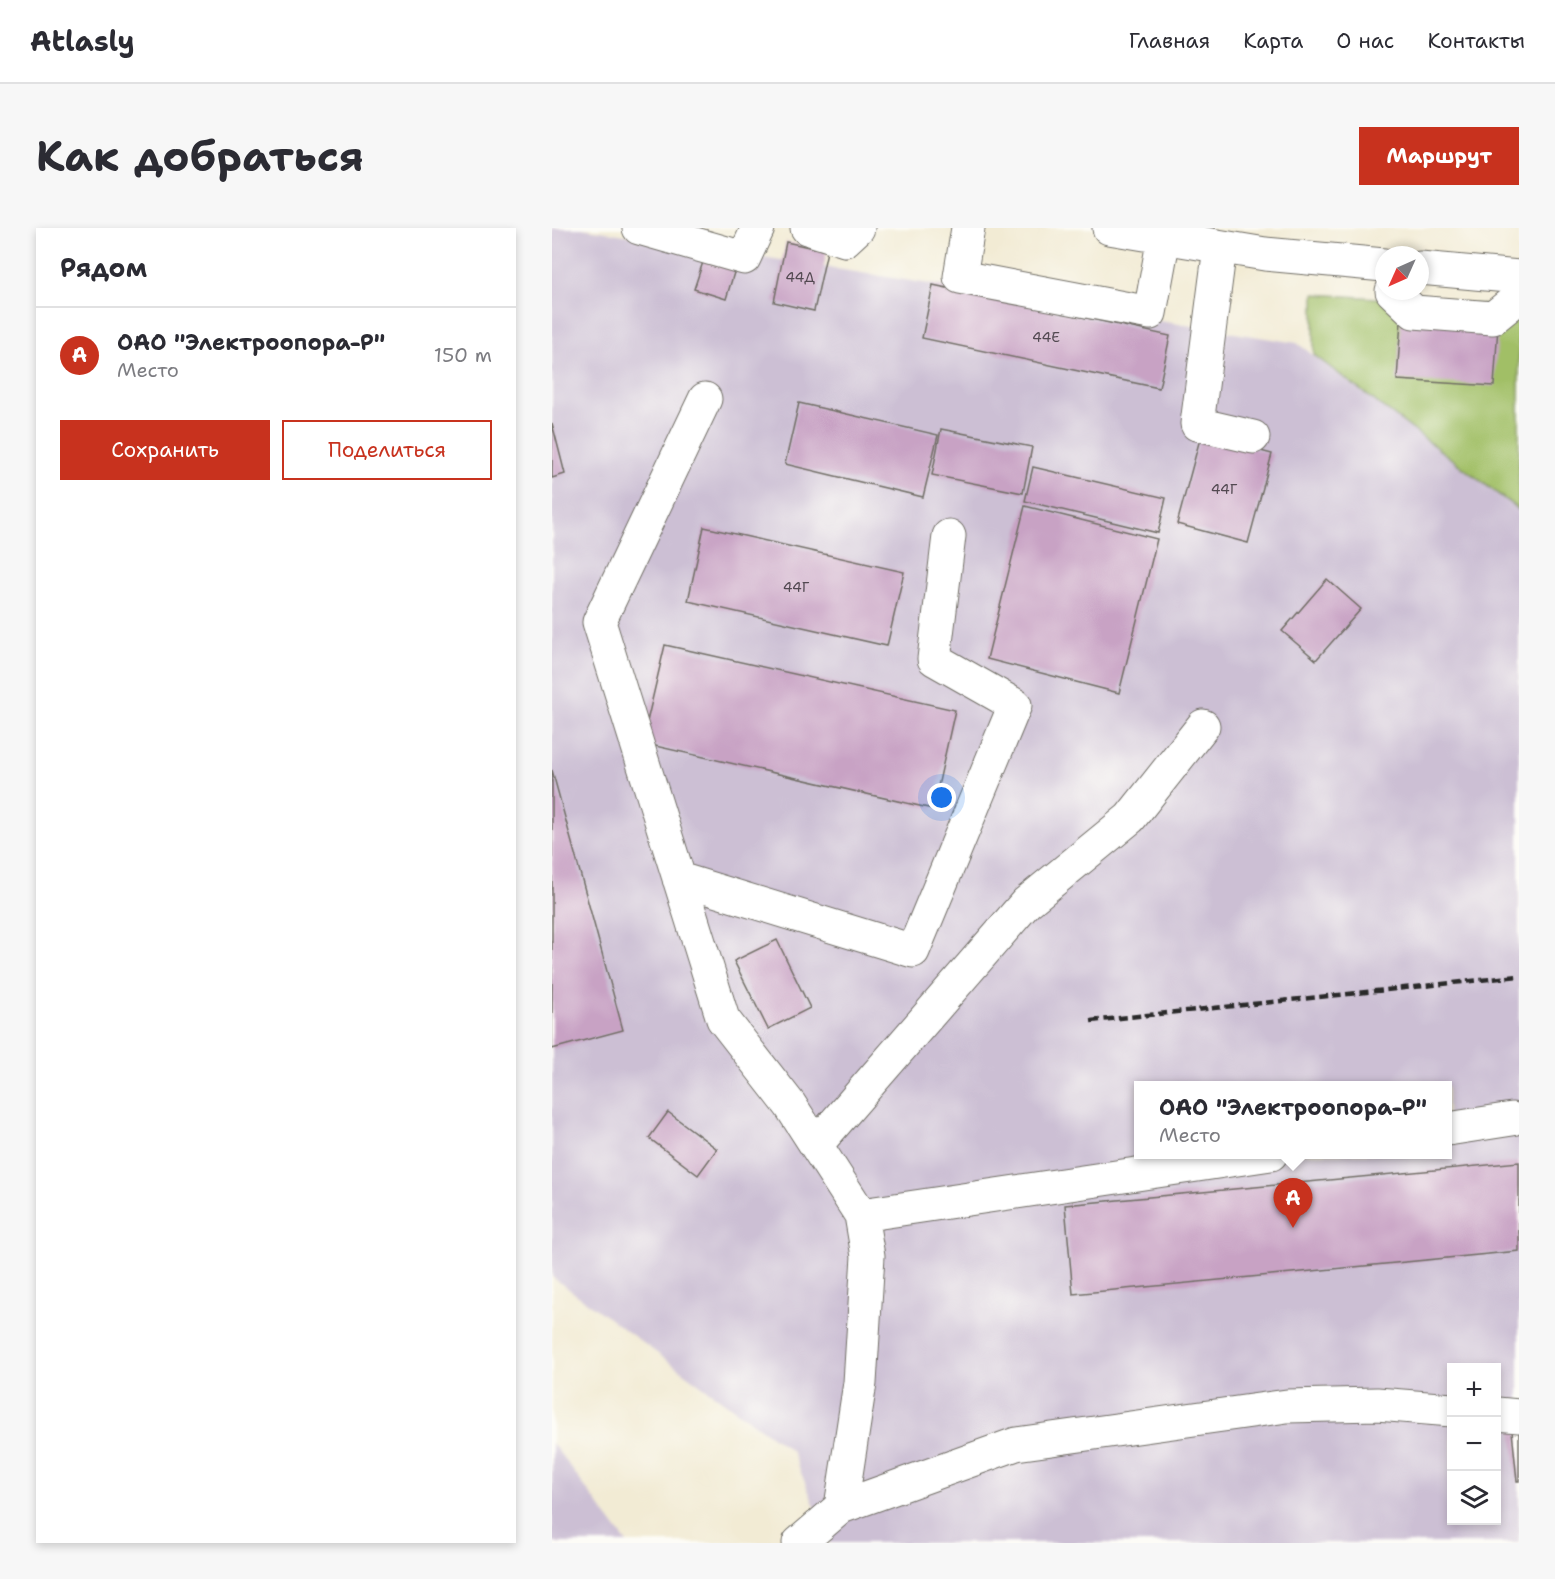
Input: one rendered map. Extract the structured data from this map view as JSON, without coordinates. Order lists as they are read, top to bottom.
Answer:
{
  "house_numbers": [
    "44Д",
    "44Е",
    "44Г",
    "44Г"
  ],
  "north": "bottom left",
  "page": {
    "header": "Atlasly",
    "nav": [
      "Главная",
      "Карта",
      "О нас",
      "Контакты"
    ],
    "buttons": [
      "Маршрут",
      ["Сохранить", "Поделиться"]
    ],
    "title": "Как добраться",
    "heading": "Рядом",
    "list": [
      {
        "mark": "A",
        "name": "ОАО \"Электроопора-Р\"",
        "note": "Место",
        "value": "150 m"
      }
    ],
    "popup": ["ОАО \"Электроопора-Р\"", "Место"],
    "pins": "A",
    "map_buttons": ["+", "−"]
  }
}
